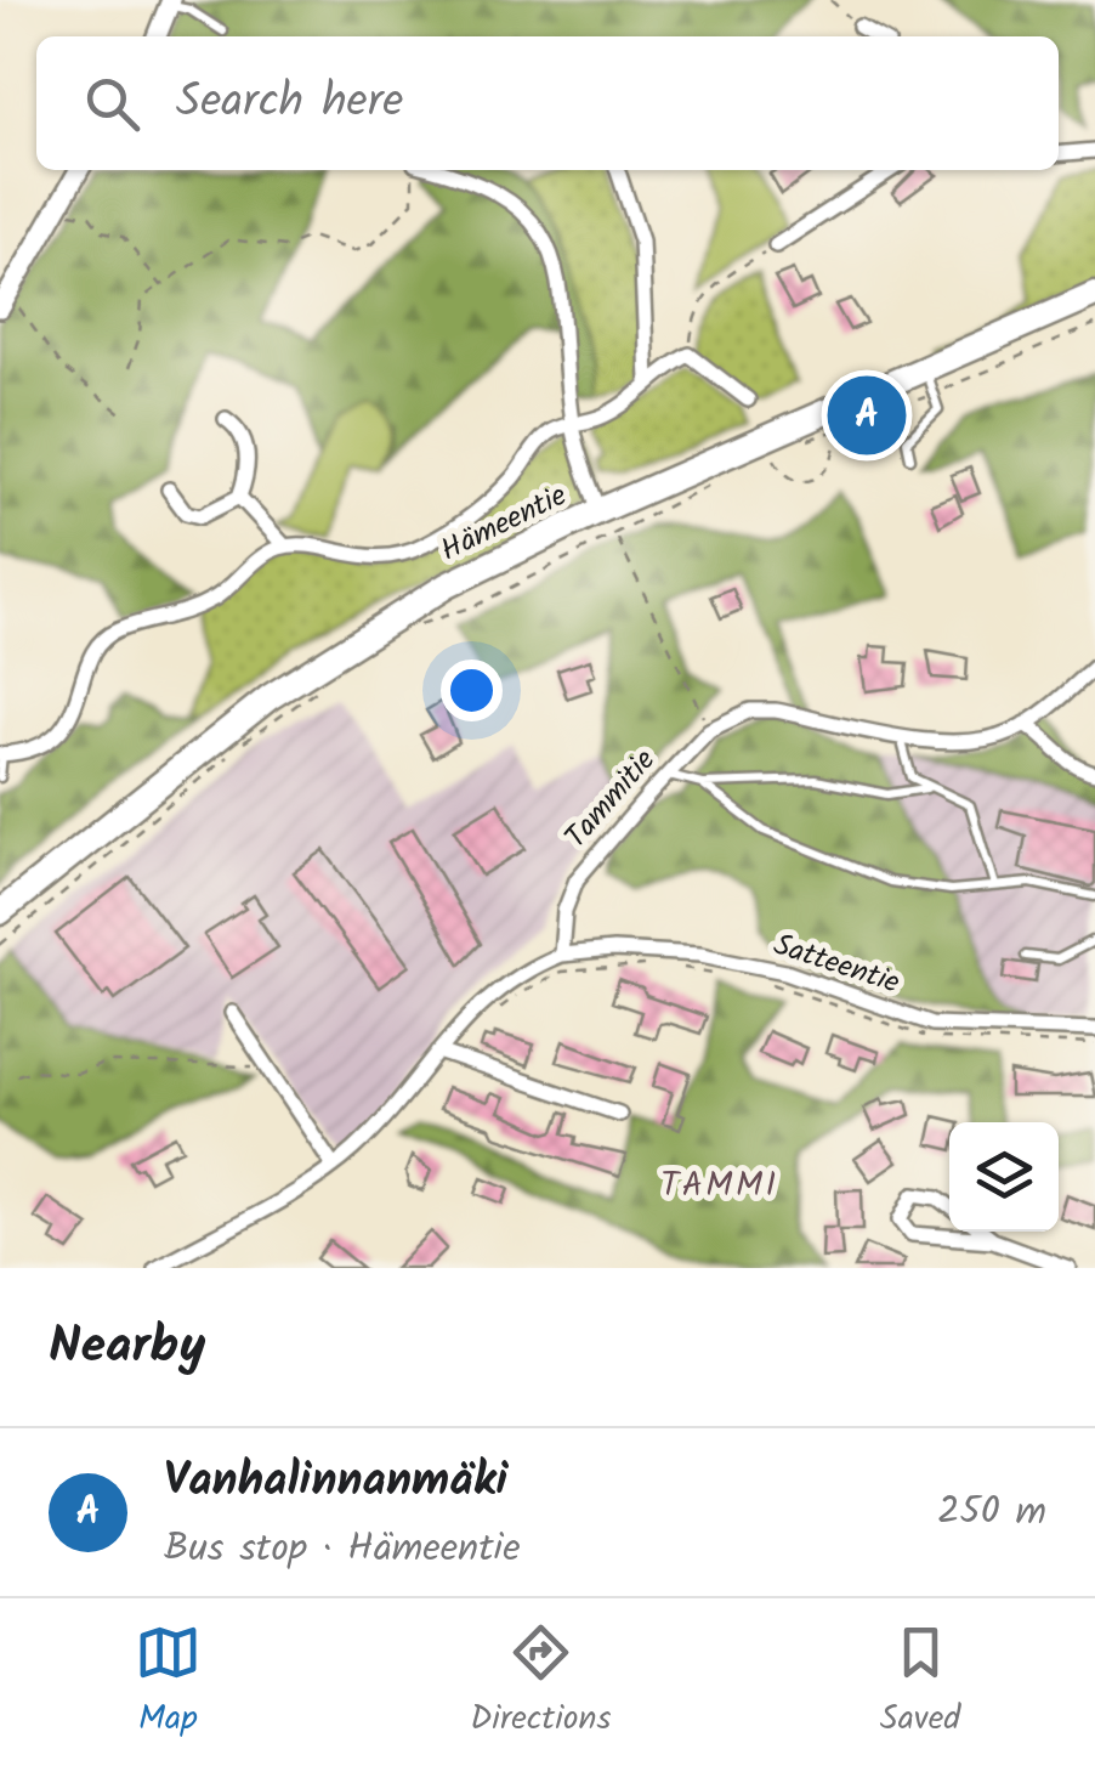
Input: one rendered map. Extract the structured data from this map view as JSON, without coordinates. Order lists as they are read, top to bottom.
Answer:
{
  "streets": {
    "highway": ["Hämeentie"],
    "street": ["Tammitie", "Satteentie"]
  },
  "crossings": [
    ["Tammitie", "Satteentie"]
  ],
  "districts": ["TAMMI"],
  "page": {
    "search": "Search here",
    "pins": "A",
    "heading": "Nearby",
    "list": [
      {
        "mark": "A",
        "name": "Vanhalinnanmäki",
        "note": "Bus stop · Hämeentie",
        "value": "250 m"
      }
    ],
    "nav": ["Map", "Directions", "Saved"]
  }
}
